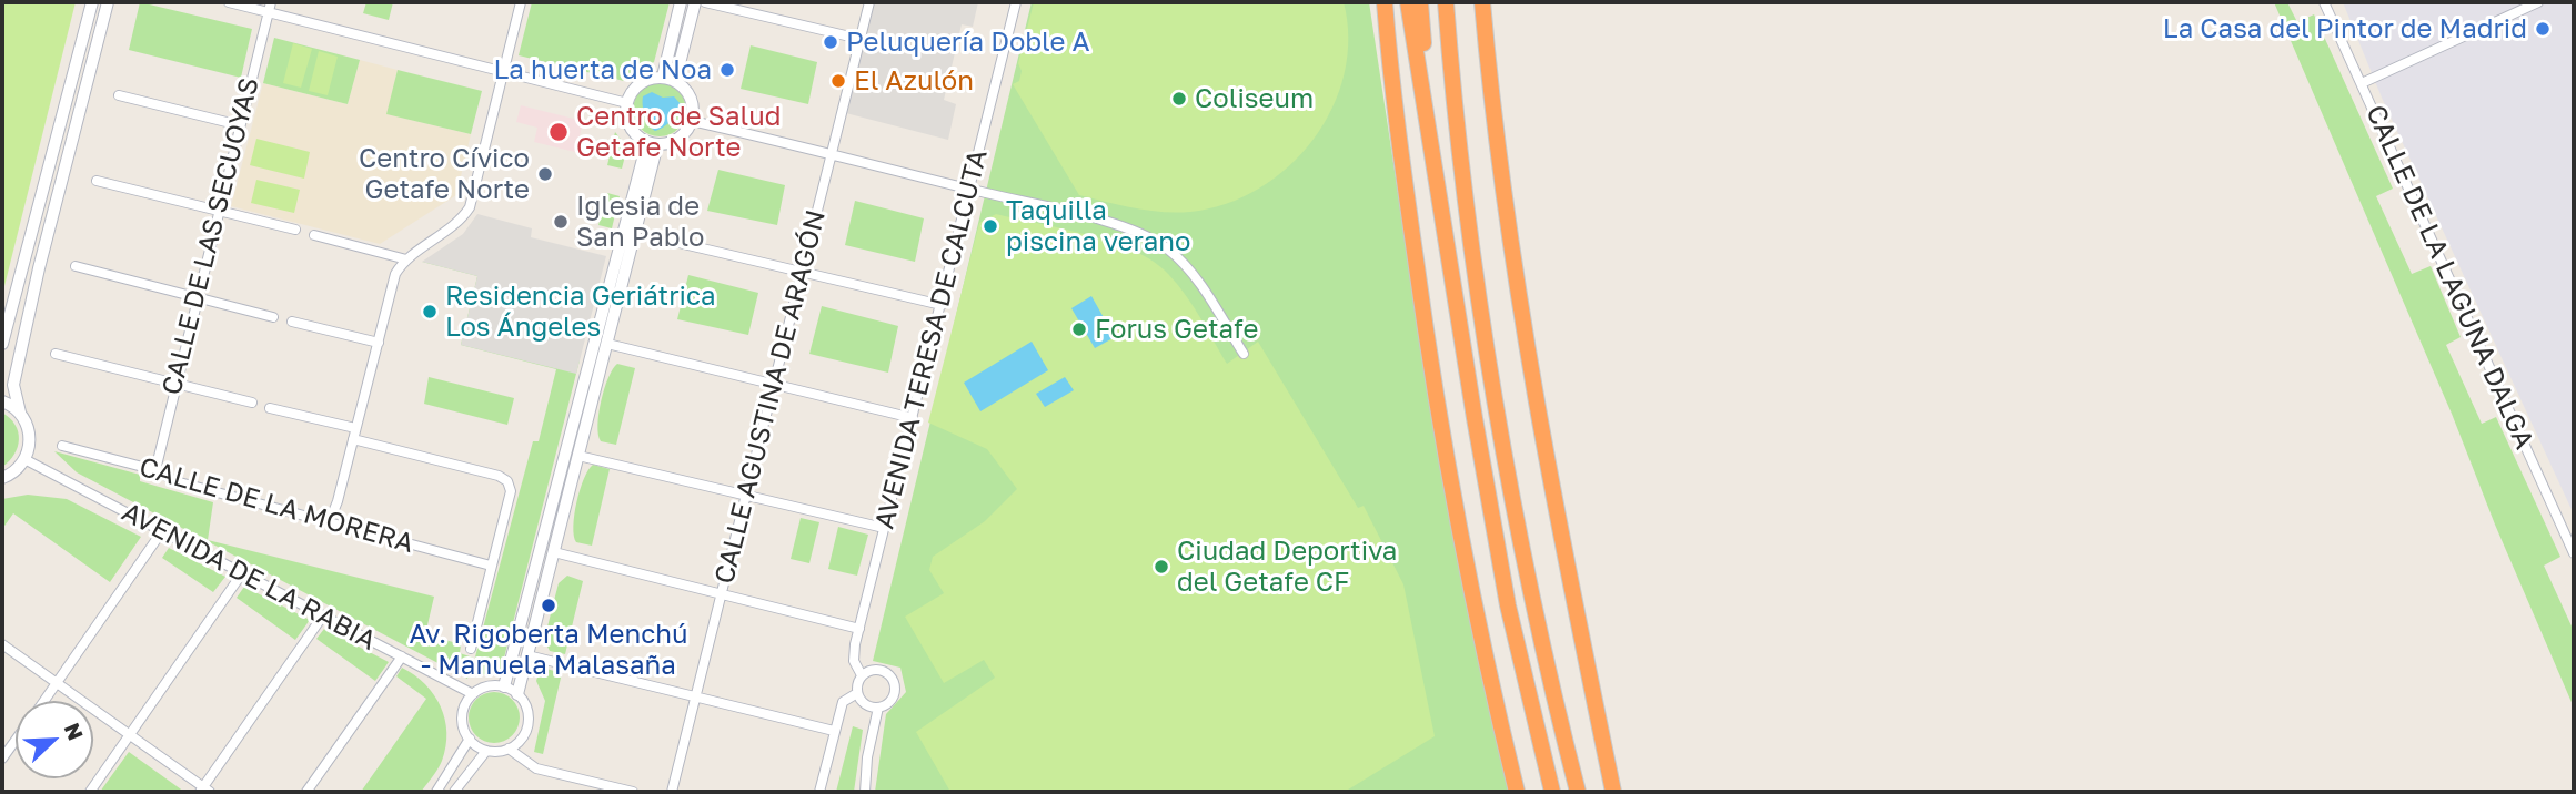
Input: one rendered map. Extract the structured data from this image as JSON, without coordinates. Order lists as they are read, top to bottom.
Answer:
{
  "streets": {
    "street": [
      "CALLE DE LAS SECUOYAS",
      "CALLE DE LA LAGUNA DALGA",
      "AVENIDA TERESA DE CALCUTA",
      "CALLE AGUSTINA DE ARAGÓN",
      "CALLE DE LA MORERA",
      "AVENIDA DE LA RABIA"
    ]
  },
  "crossings": [
    ["CALLE DE LAS SECUOYAS", "CALLE DE LA MORERA"]
  ],
  "places": [
    "La Casa del Pintor de Madrid",
    "Peluquería Doble A",
    "La huerta de Noa",
    "El Azulón",
    "Coliseum",
    "Centro de Salud Getafe Norte",
    "Centro Cívico Getafe Norte",
    "Iglesia de San Pablo",
    "Taquilla piscina verano",
    "Residencia Geriátrica Los Ángeles",
    "Forus Getafe",
    "Ciudad Deportiva del Getafe CF",
    "Av. Rigoberta Menchú - Manuela Malasaña"
  ],
  "north": "top right"
}
